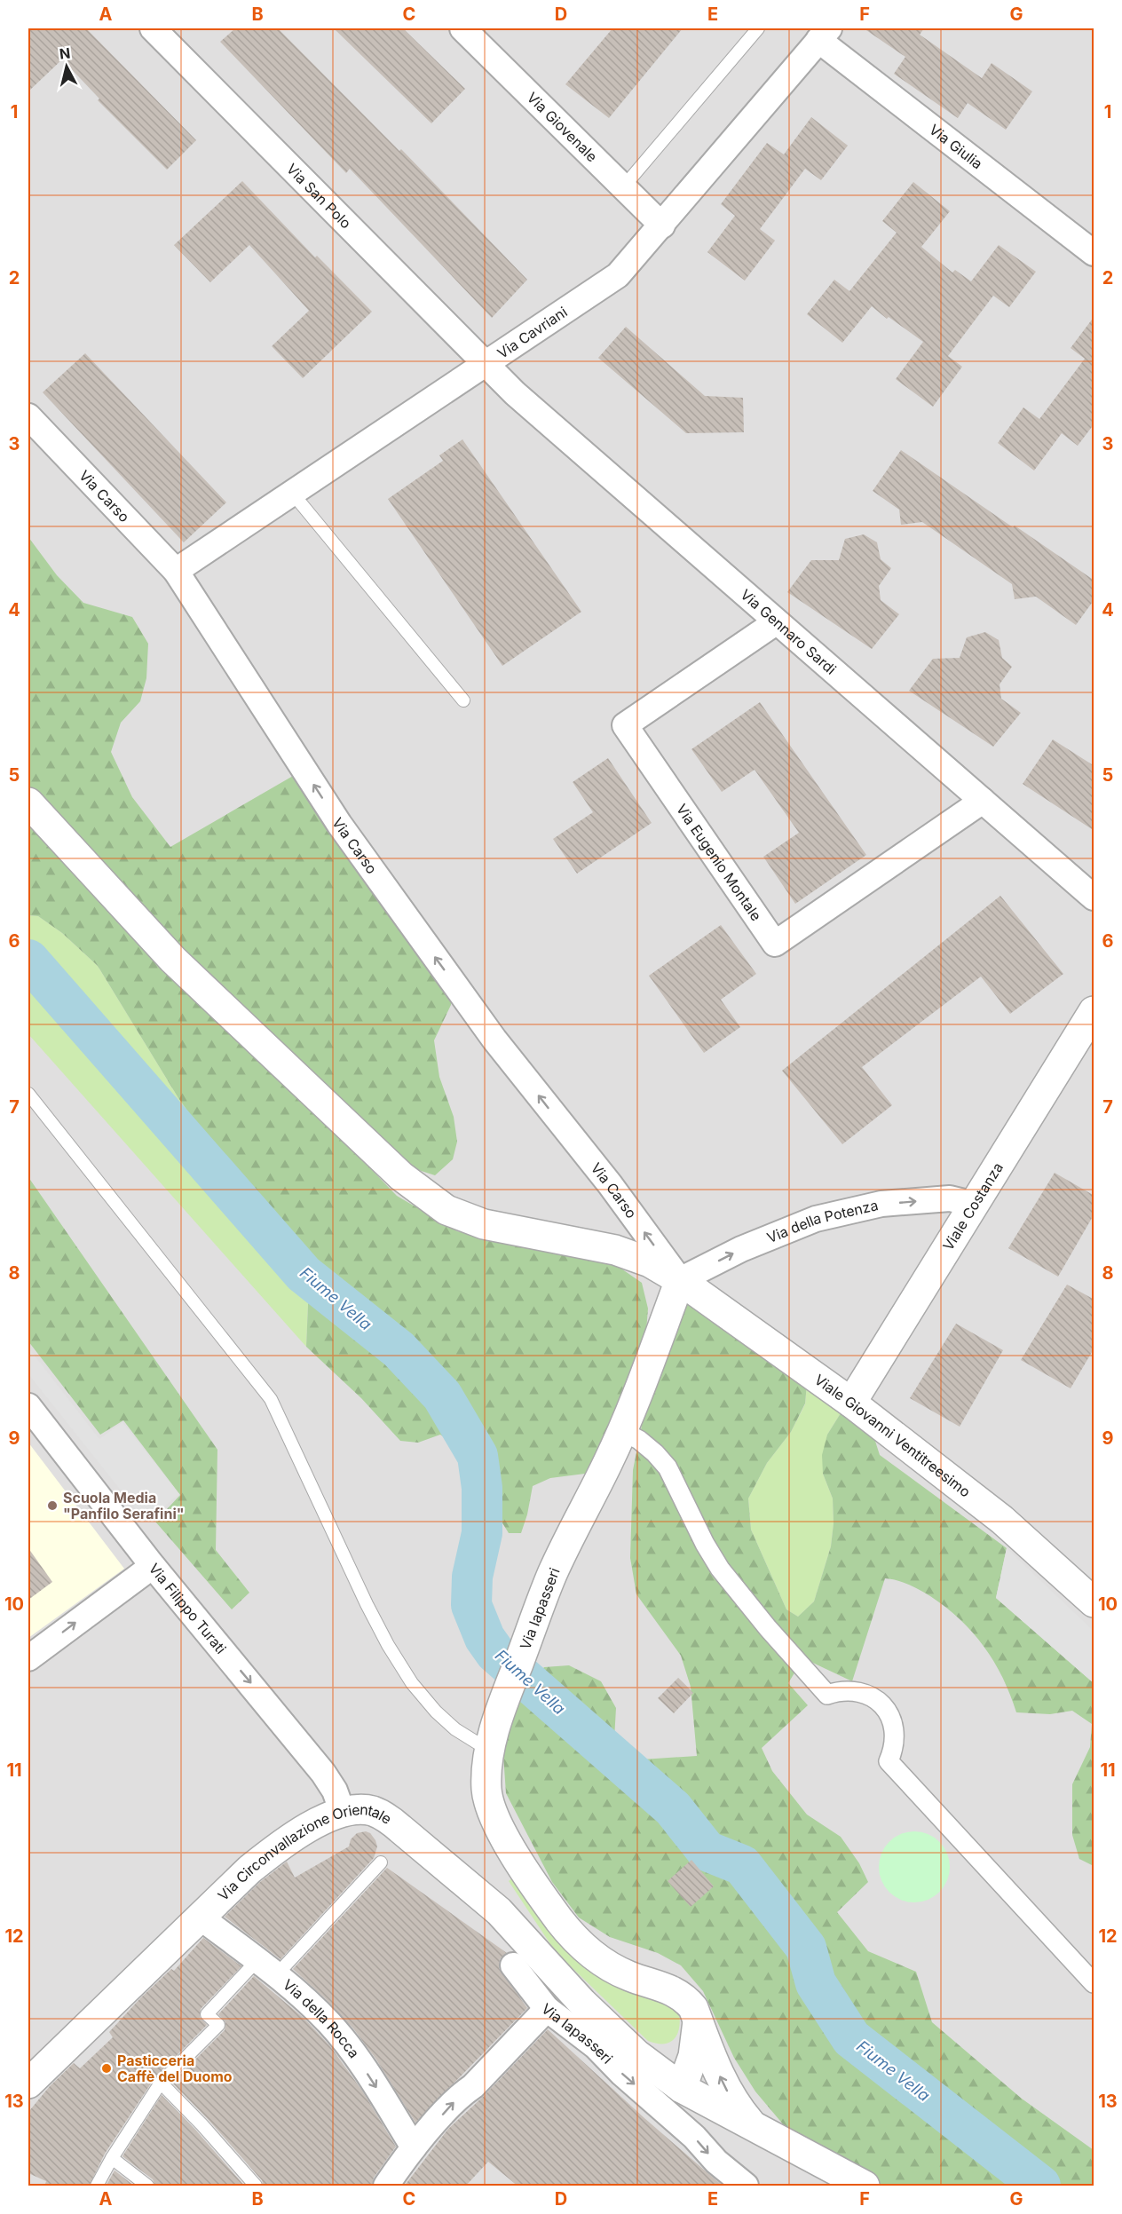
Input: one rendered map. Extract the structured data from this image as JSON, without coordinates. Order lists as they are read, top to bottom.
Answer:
{
  "streets": {
    "street": [
      "Via Giovenale",
      "Via Giulia",
      "Via San Polo",
      "Via Cavriani",
      "Via Carso",
      "Via Gennaro Sardi",
      "Via Eugenio Montale",
      "Viale Costanza",
      "Via della Potenza",
      "Viale Giovanni Ventitreesimo",
      "Via Filippo Turati",
      "Via Iapasseri",
      "Via Circonvallazione Orientale",
      "Via della Rocca"
    ]
  },
  "crossings": [
    ["Via Giovenale", "Via Cavriani"],
    ["Via Giulia", "Via Cavriani"],
    ["Via San Polo", "Via Cavriani"],
    ["Via San Polo", "Via Gennaro Sardi"],
    ["Via Cavriani", "Via Carso"],
    ["Via Cavriani", "Via Gennaro Sardi"],
    ["Via Carso", "Via della Potenza"],
    ["Via Carso", "Viale Giovanni Ventitreesimo"],
    ["Via Carso", "Via Iapasseri"],
    ["Via Gennaro Sardi", "Via Eugenio Montale"],
    ["Viale Costanza", "Via della Potenza"],
    ["Viale Costanza", "Viale Giovanni Ventitreesimo"],
    ["Via della Potenza", "Viale Giovanni Ventitreesimo"],
    ["Via della Potenza", "Via Iapasseri"],
    ["Viale Giovanni Ventitreesimo", "Via Iapasseri"],
    ["Via Filippo Turati", "Via Circonvallazione Orientale"],
    ["Via Iapasseri", "Via Circonvallazione Orientale"],
    ["Via Iapasseri", "Via della Rocca"],
    ["Via Circonvallazione Orientale", "Via della Rocca"]
  ],
  "one_way": [
    "Via Carso",
    "Via della Potenza",
    "Via Filippo Turati",
    "Via della Rocca"
  ],
  "water": ["Fiume Vella"],
  "places": ["Scuola Media \"Panfilo Serafini\"", "Pasticceria Caffè del Duomo"],
  "north": "top",
  "grid": {
    "columns": [
      "A",
      "B",
      "C",
      "D",
      "E",
      "F",
      "G"
    ],
    "rows": [
      "1",
      "2",
      "3",
      "4",
      "5",
      "6",
      "7",
      "8",
      "9",
      "10",
      "11",
      "12",
      "13"
    ]
  }
}
